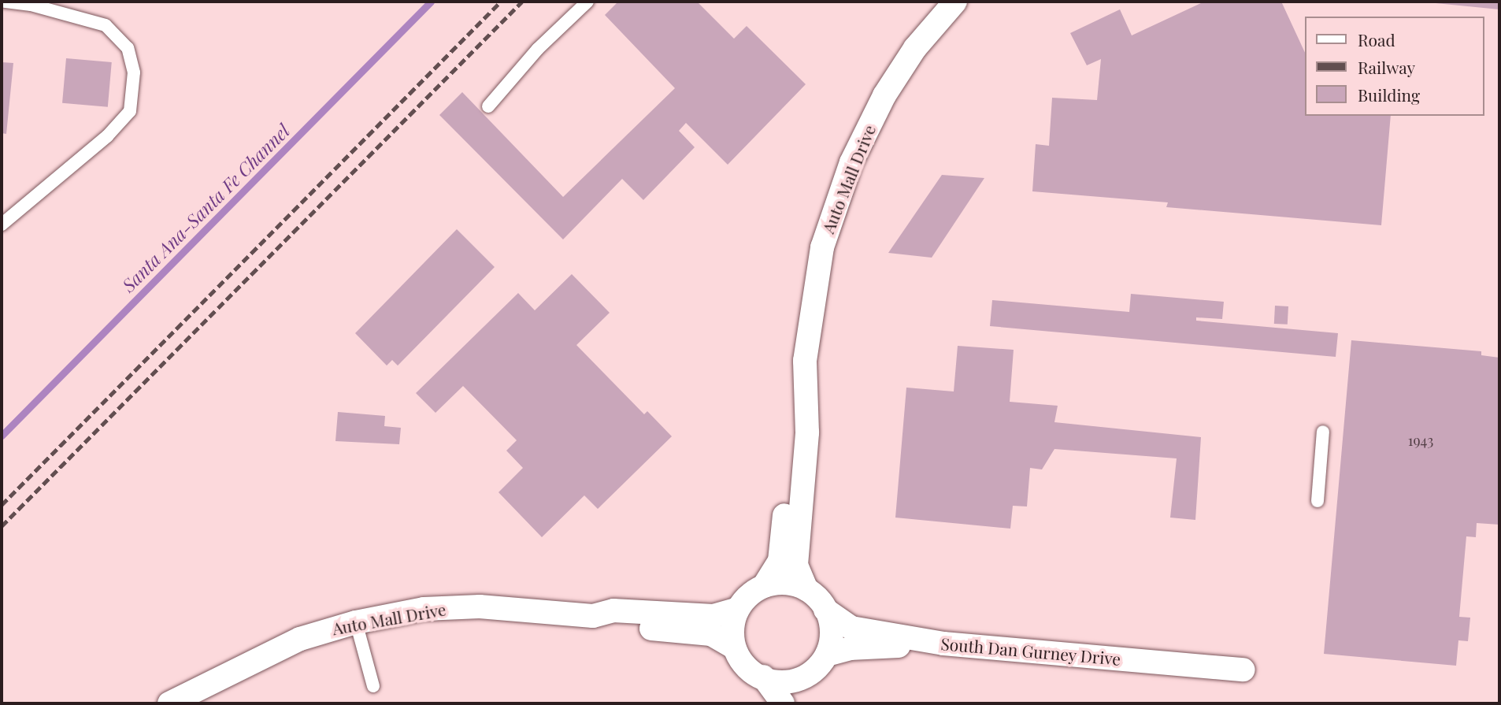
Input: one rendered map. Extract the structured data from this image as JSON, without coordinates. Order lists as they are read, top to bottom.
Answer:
{
  "streets": {
    "street": ["Auto Mall Drive", "South Dan Gurney Drive"]
  },
  "crossings": [
    ["Auto Mall Drive", "South Dan Gurney Drive"]
  ],
  "water": ["Santa Ana-Santa Fe Channel"],
  "house_numbers": ["1943"],
  "legend": ["Road", "Railway", "Building"]
}
